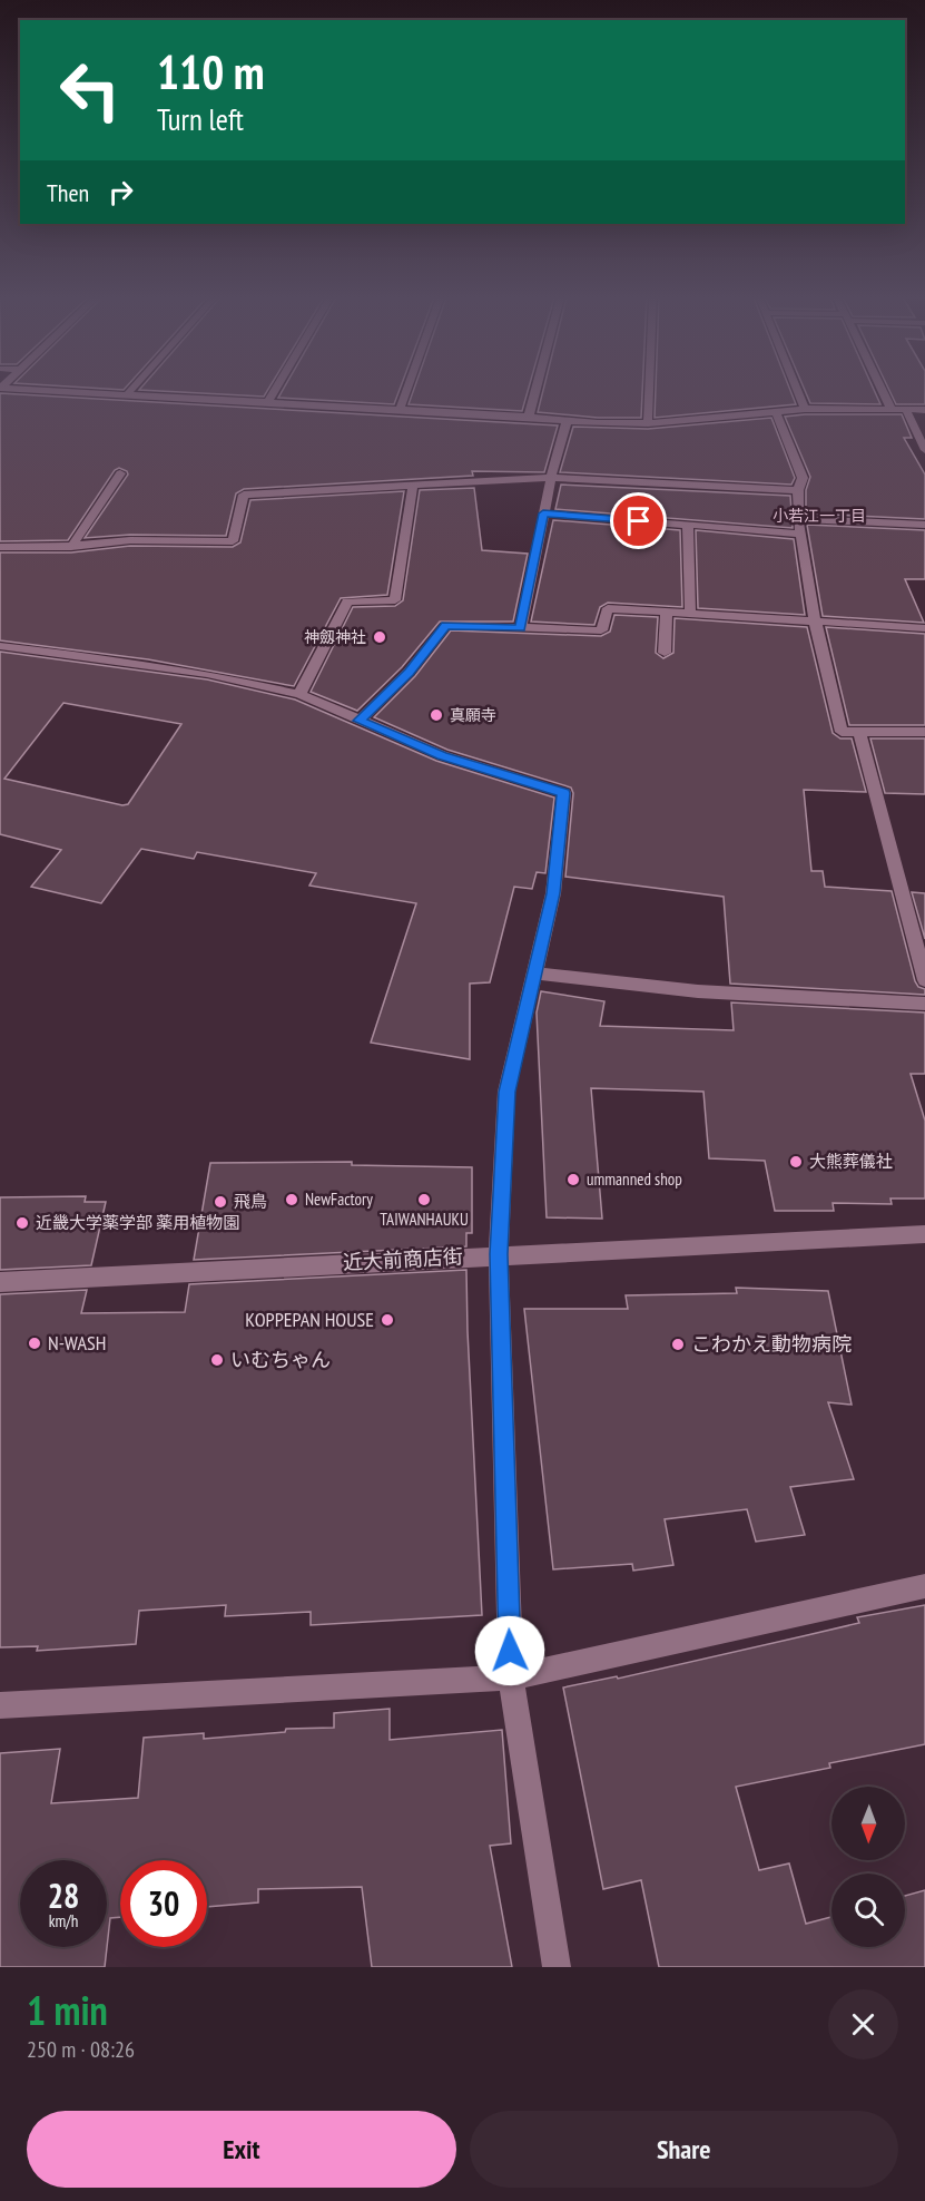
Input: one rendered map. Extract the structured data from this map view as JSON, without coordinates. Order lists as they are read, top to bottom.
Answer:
{
  "streets": {
    "street": ["近大前商店街"]
  },
  "districts": ["小若江一丁目"],
  "places": [
    "神劔神社",
    "真願寺",
    "大熊葬儀社",
    "ummanned shop",
    "NewFactory",
    "TAIWANHAUKU",
    "飛鳥",
    "近畿大学薬学部 薬用植物園",
    "KOPPEPAN HOUSE",
    "N-WASH",
    "こわかえ動物病院",
    "いむちゃん"
  ],
  "north": "bottom",
  "page": {
    "turn": ["110 m", "Turn left"],
    "then": "Then",
    "speed": "28 km/h",
    "limit": "30",
    "heading": ["1 min", "250 m · 08:26"],
    "buttons": ["Exit", "Share"]
  }
}
